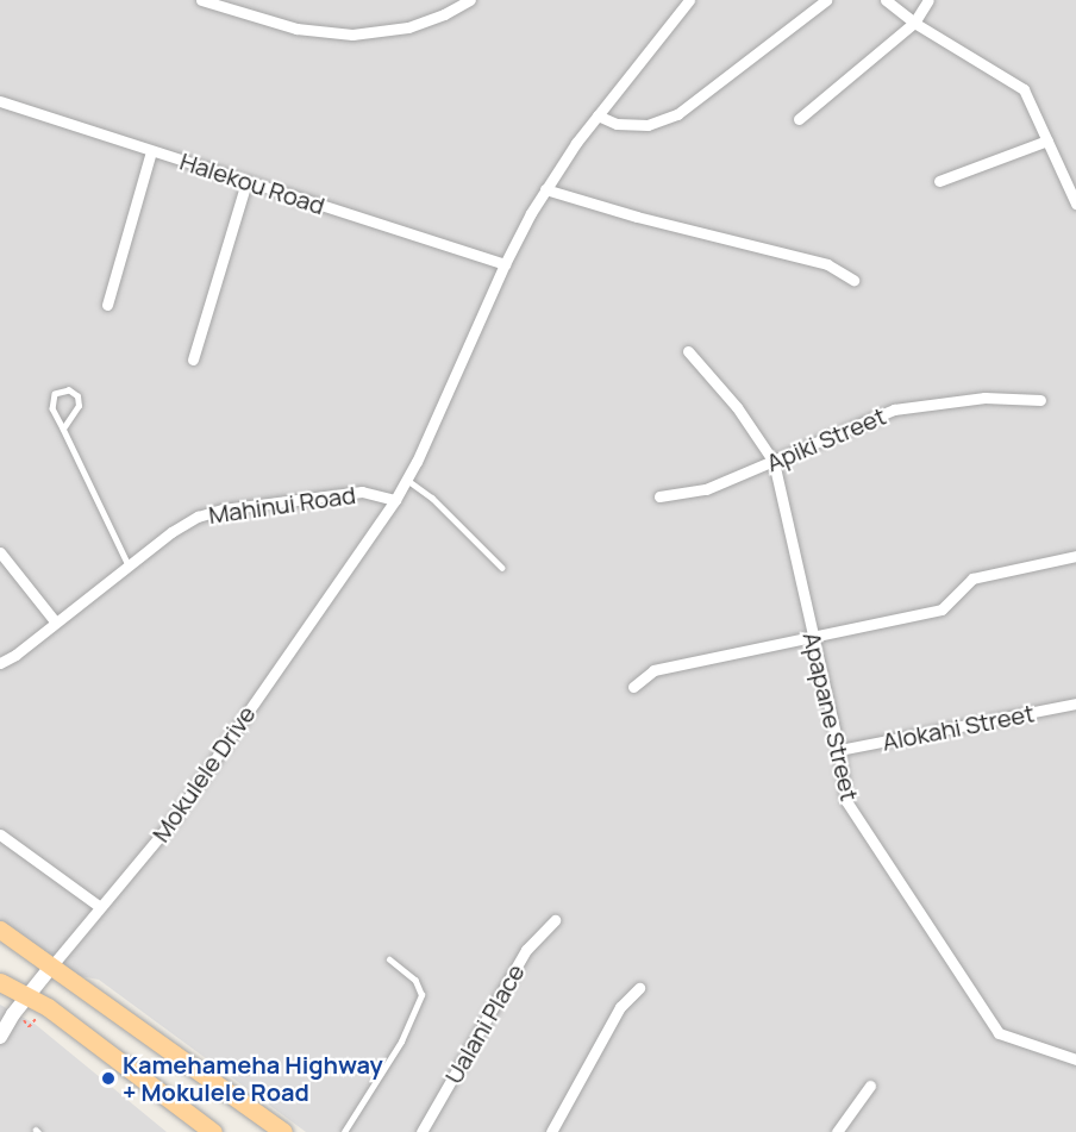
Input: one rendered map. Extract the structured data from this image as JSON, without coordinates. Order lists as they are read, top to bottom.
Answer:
{
  "streets": {
    "street": [
      "Halekou Road",
      "Apiki Street",
      "Mahinui Road",
      "Apapane Street",
      "Alokahi Street",
      "Mokulele Drive",
      "Ualani Place"
    ]
  },
  "crossings": [
    ["Apiki Street", "Apapane Street"],
    ["Mahinui Road", "Mokulele Drive"],
    ["Apapane Street", "Alokahi Street"]
  ],
  "places": ["Kamehameha Highway + Mokulele Road"]
}
